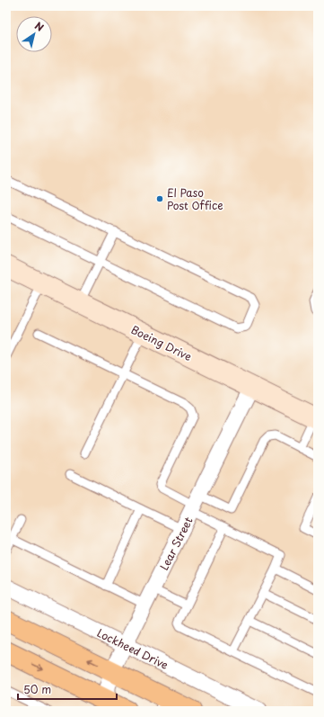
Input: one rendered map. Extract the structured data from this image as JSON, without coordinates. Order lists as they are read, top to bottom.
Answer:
{
  "streets": {
    "street": ["Boeing Drive", "Lear Street", "Lockheed Drive"]
  },
  "crossings": [
    ["Boeing Drive", "Lear Street"],
    ["Lear Street", "Lockheed Drive"]
  ],
  "places": ["El Paso Post Office"],
  "scale_bar": "50 m",
  "north": "top right"
}
